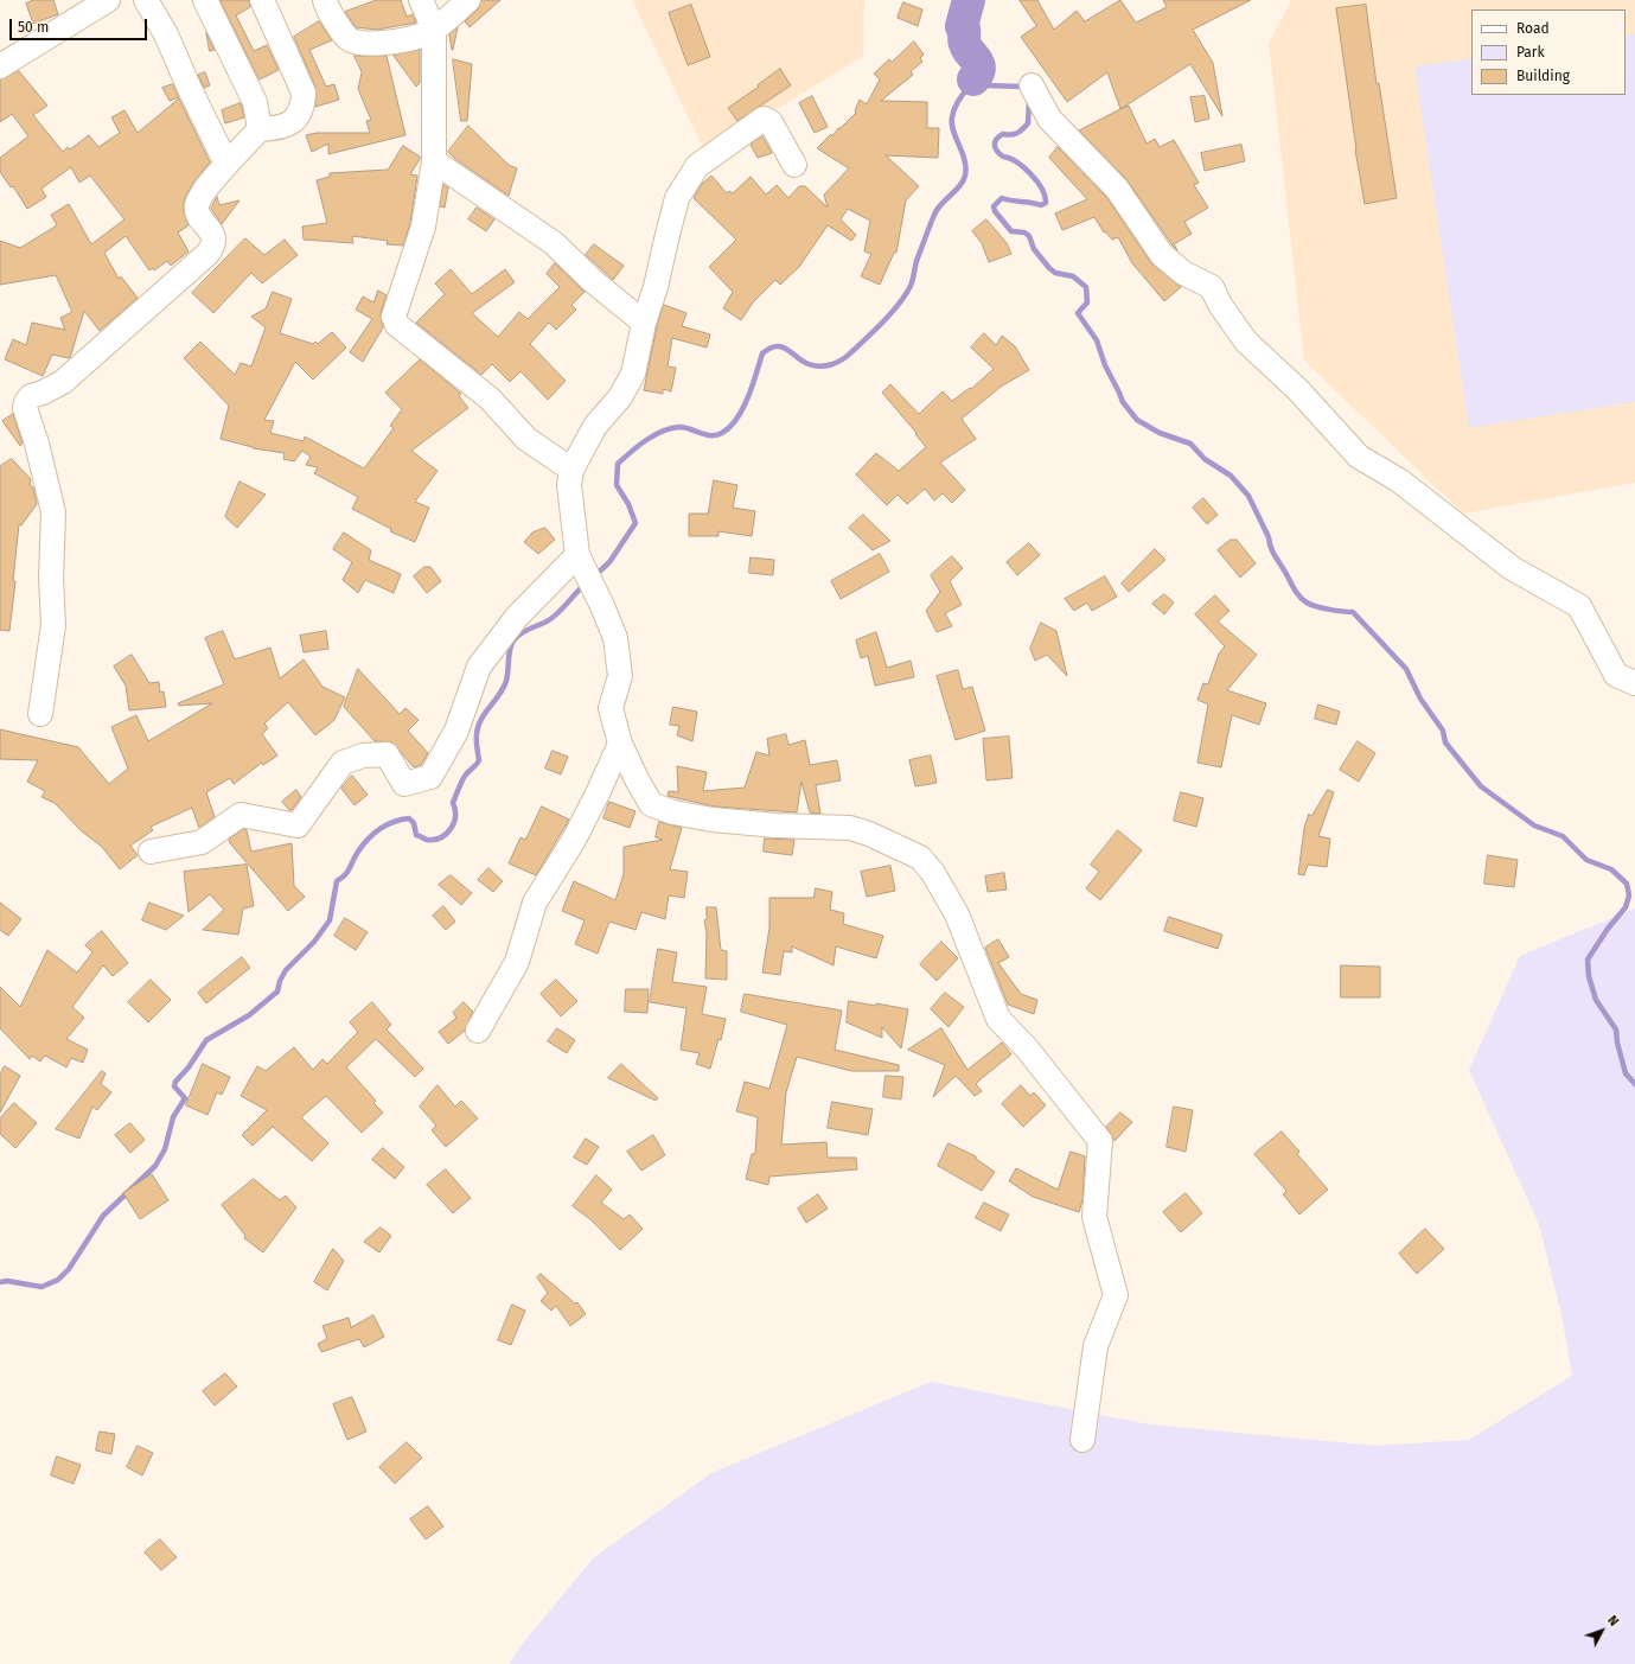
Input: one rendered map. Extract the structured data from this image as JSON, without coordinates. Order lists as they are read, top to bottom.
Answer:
{
  "legend": ["Road", "Park", "Building"],
  "scale_bar": "50 m",
  "north": "top right"
}
